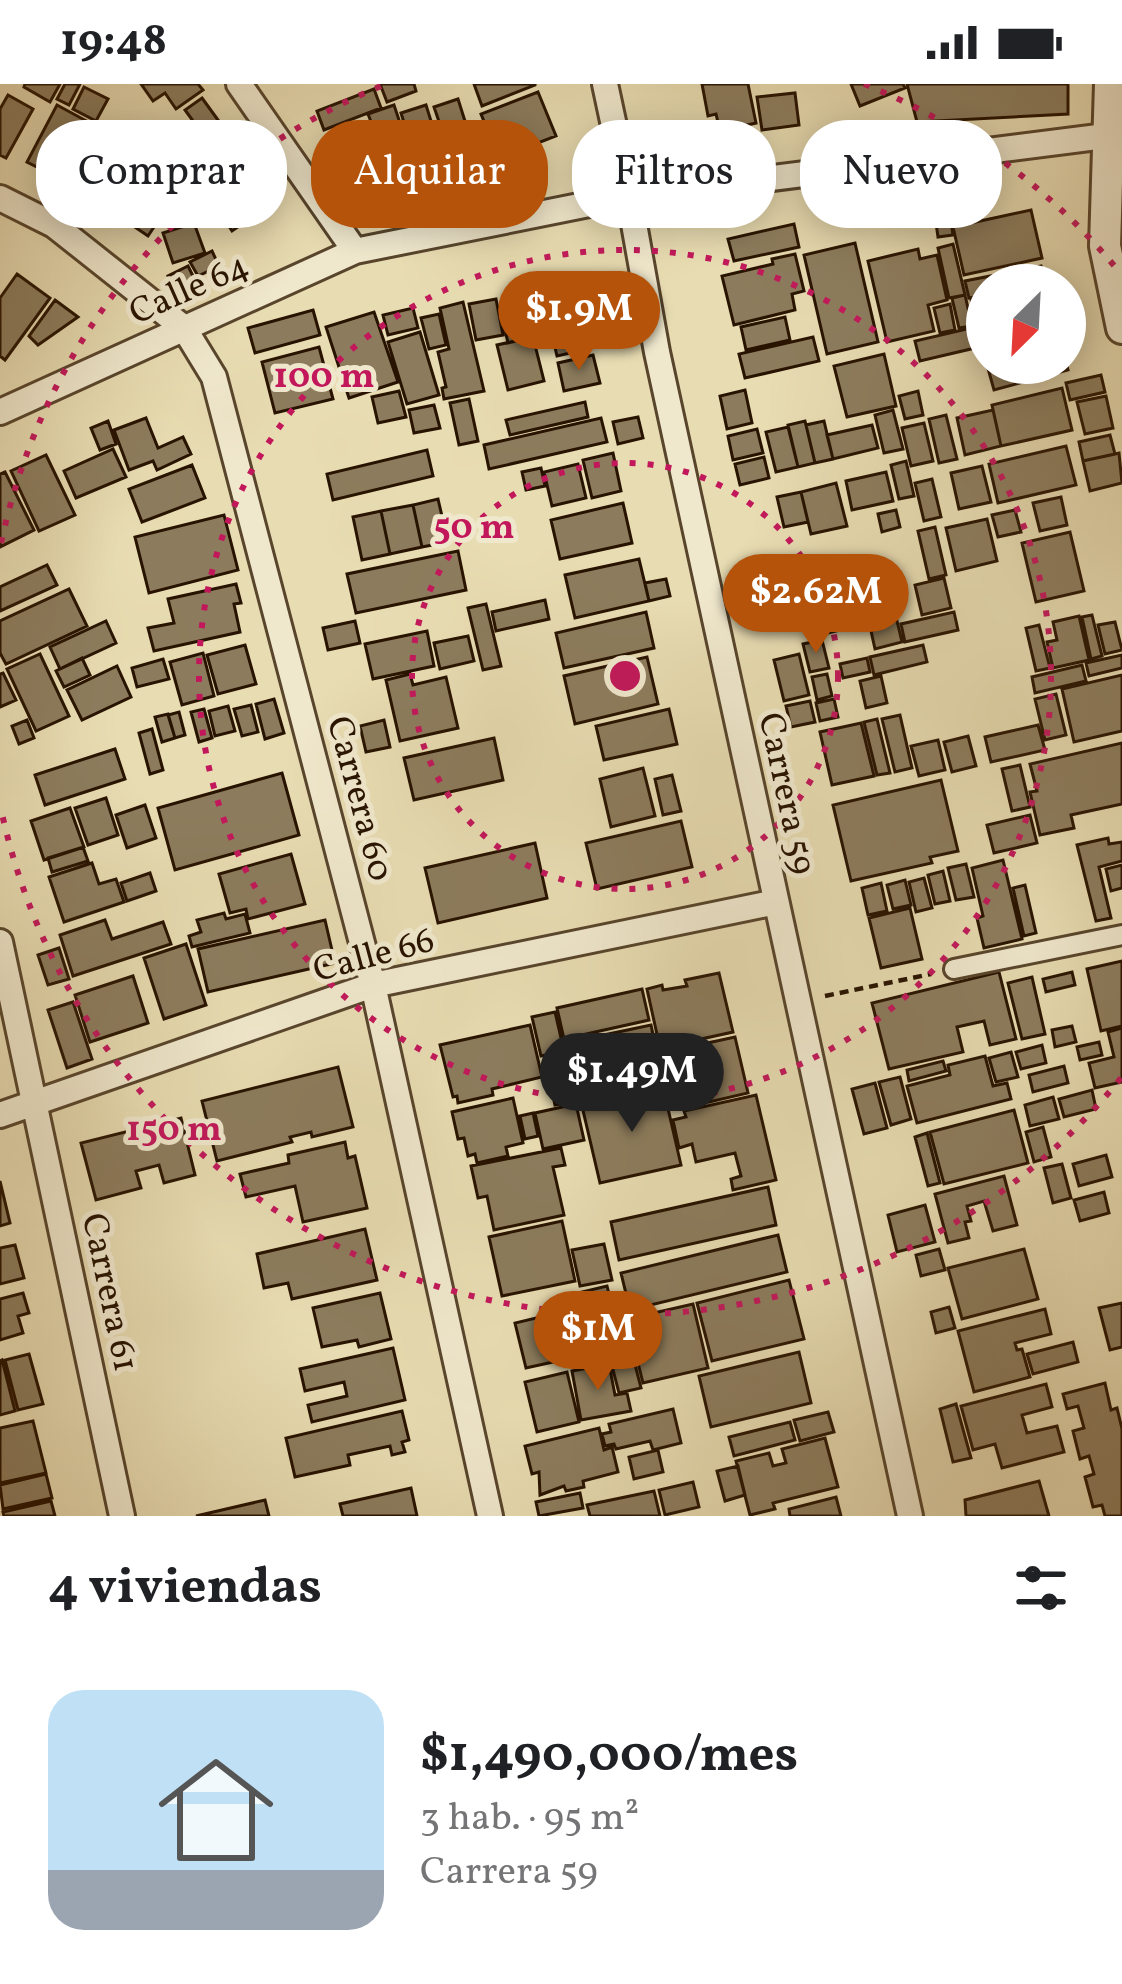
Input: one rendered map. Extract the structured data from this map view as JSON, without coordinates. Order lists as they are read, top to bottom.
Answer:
{
  "streets": {
    "street": [
      "Calle 64",
      "Carrera 59",
      "Carrera 60",
      "Calle 66",
      "Carrera 61"
    ]
  },
  "crossings": [
    ["Calle 64", "Carrera 60"],
    ["Carrera 59", "Calle 66"],
    ["Carrera 60", "Calle 66"],
    ["Calle 66", "Carrera 61"]
  ],
  "north": "bottom left",
  "page": {
    "status": "19:48",
    "chip": [
      "Comprar",
      "Alquilar",
      "Filtros",
      "Nuevo"
    ],
    "price": [
      "$1.9M",
      "$2.62M",
      "$1.49M",
      "$1M"
    ],
    "heading": "4 viviendas",
    "list": [
      {
        "name": "$1,490,000/mes",
        "note": "3 hab. · 95 m² · Carrera 59"
      }
    ]
  },
  "rings": ["100 m", "50 m", "150 m"]
}
